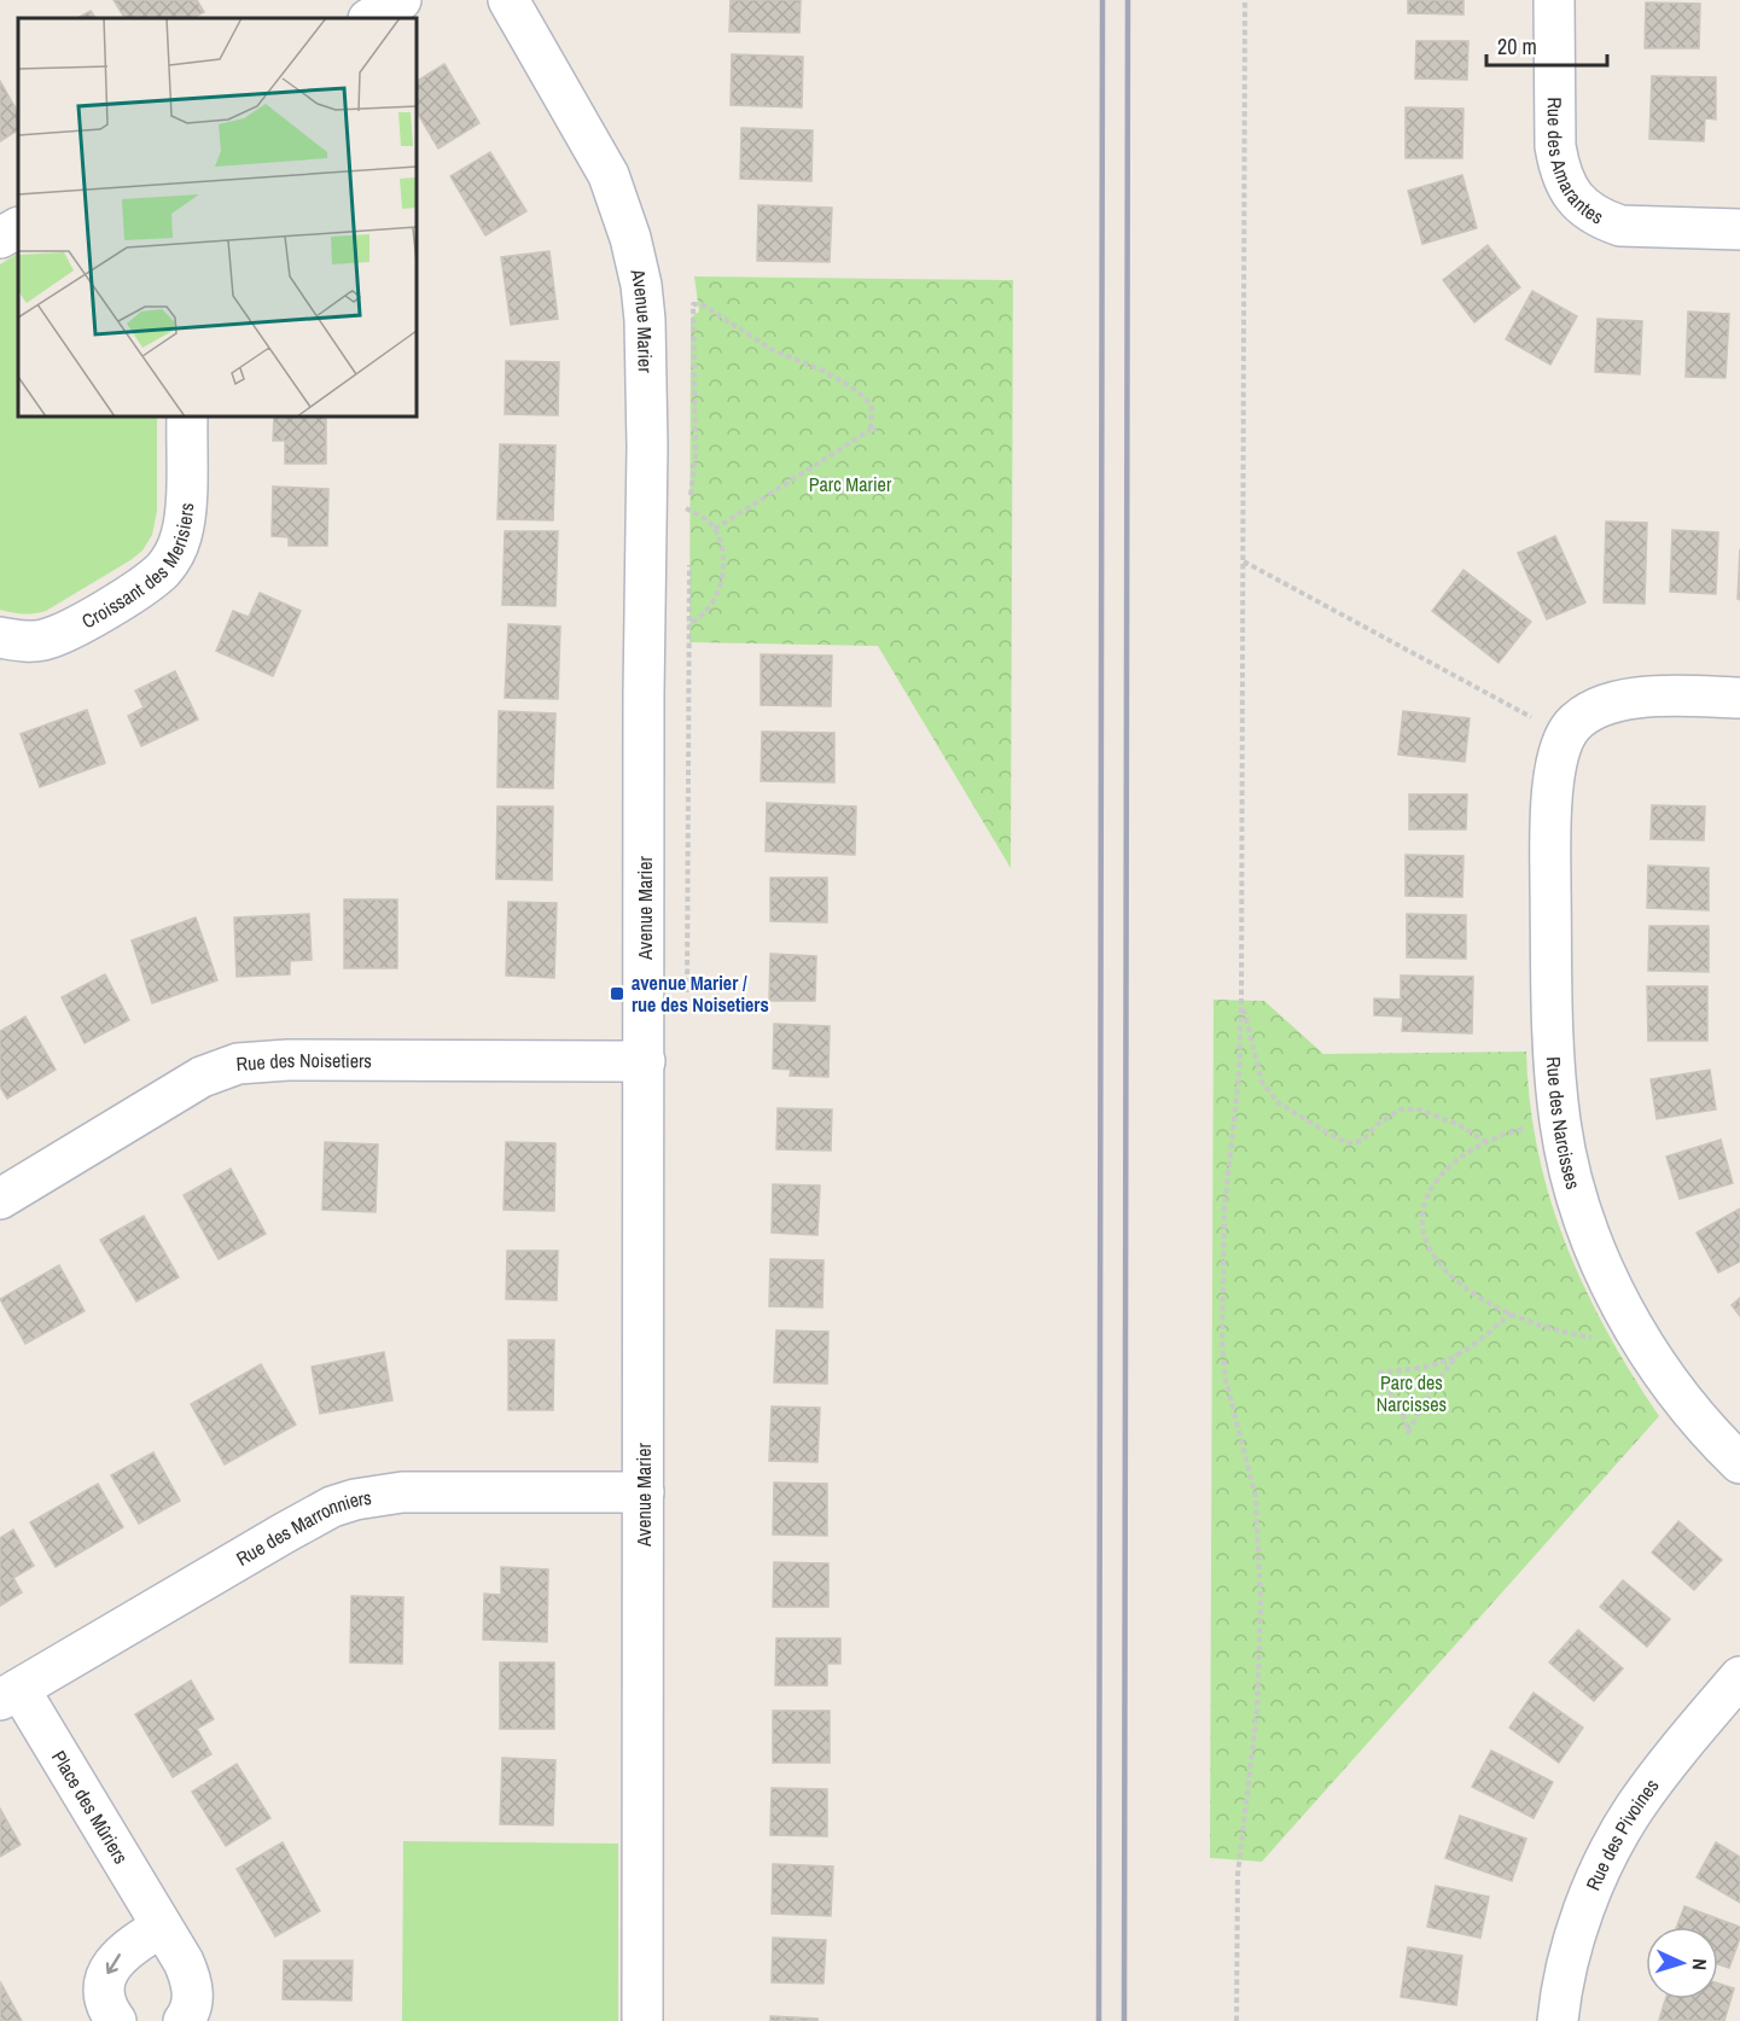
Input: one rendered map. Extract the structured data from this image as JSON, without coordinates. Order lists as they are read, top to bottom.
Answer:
{
  "streets": {
    "street": [
      "Rue des Amarantes",
      "Avenue Marier",
      "Croissant des Merisiers",
      "Rue des Noisetiers",
      "Rue des Narcisses",
      "Rue des Marronniers",
      "Place des Mûriers",
      "Rue des Pivoines"
    ]
  },
  "crossings": [
    ["Avenue Marier", "Rue des Noisetiers"],
    ["Avenue Marier", "Rue des Marronniers"],
    ["Rue des Marronniers", "Place des Mûriers"]
  ],
  "parks": ["Parc Marier", "Parc des Narcisses"],
  "places": {
    "transit": ["avenue Marier / rue des Noisetiers"]
  },
  "scale_bar": "20 m",
  "north": "right"
}
